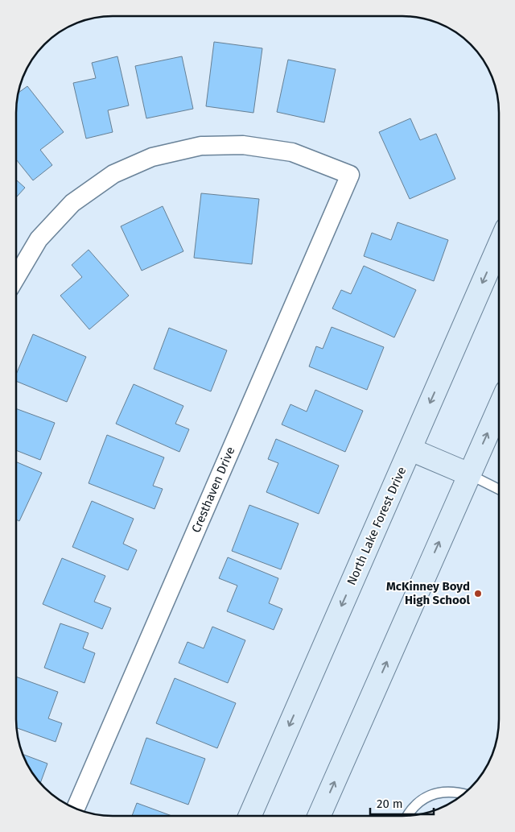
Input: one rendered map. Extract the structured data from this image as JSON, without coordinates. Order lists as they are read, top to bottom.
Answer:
{
  "streets": {
    "main road": ["North Lake Forest Drive"],
    "street": ["Cresthaven Drive"]
  },
  "places": ["McKinney Boyd High School"],
  "scale_bar": "20 m"
}
